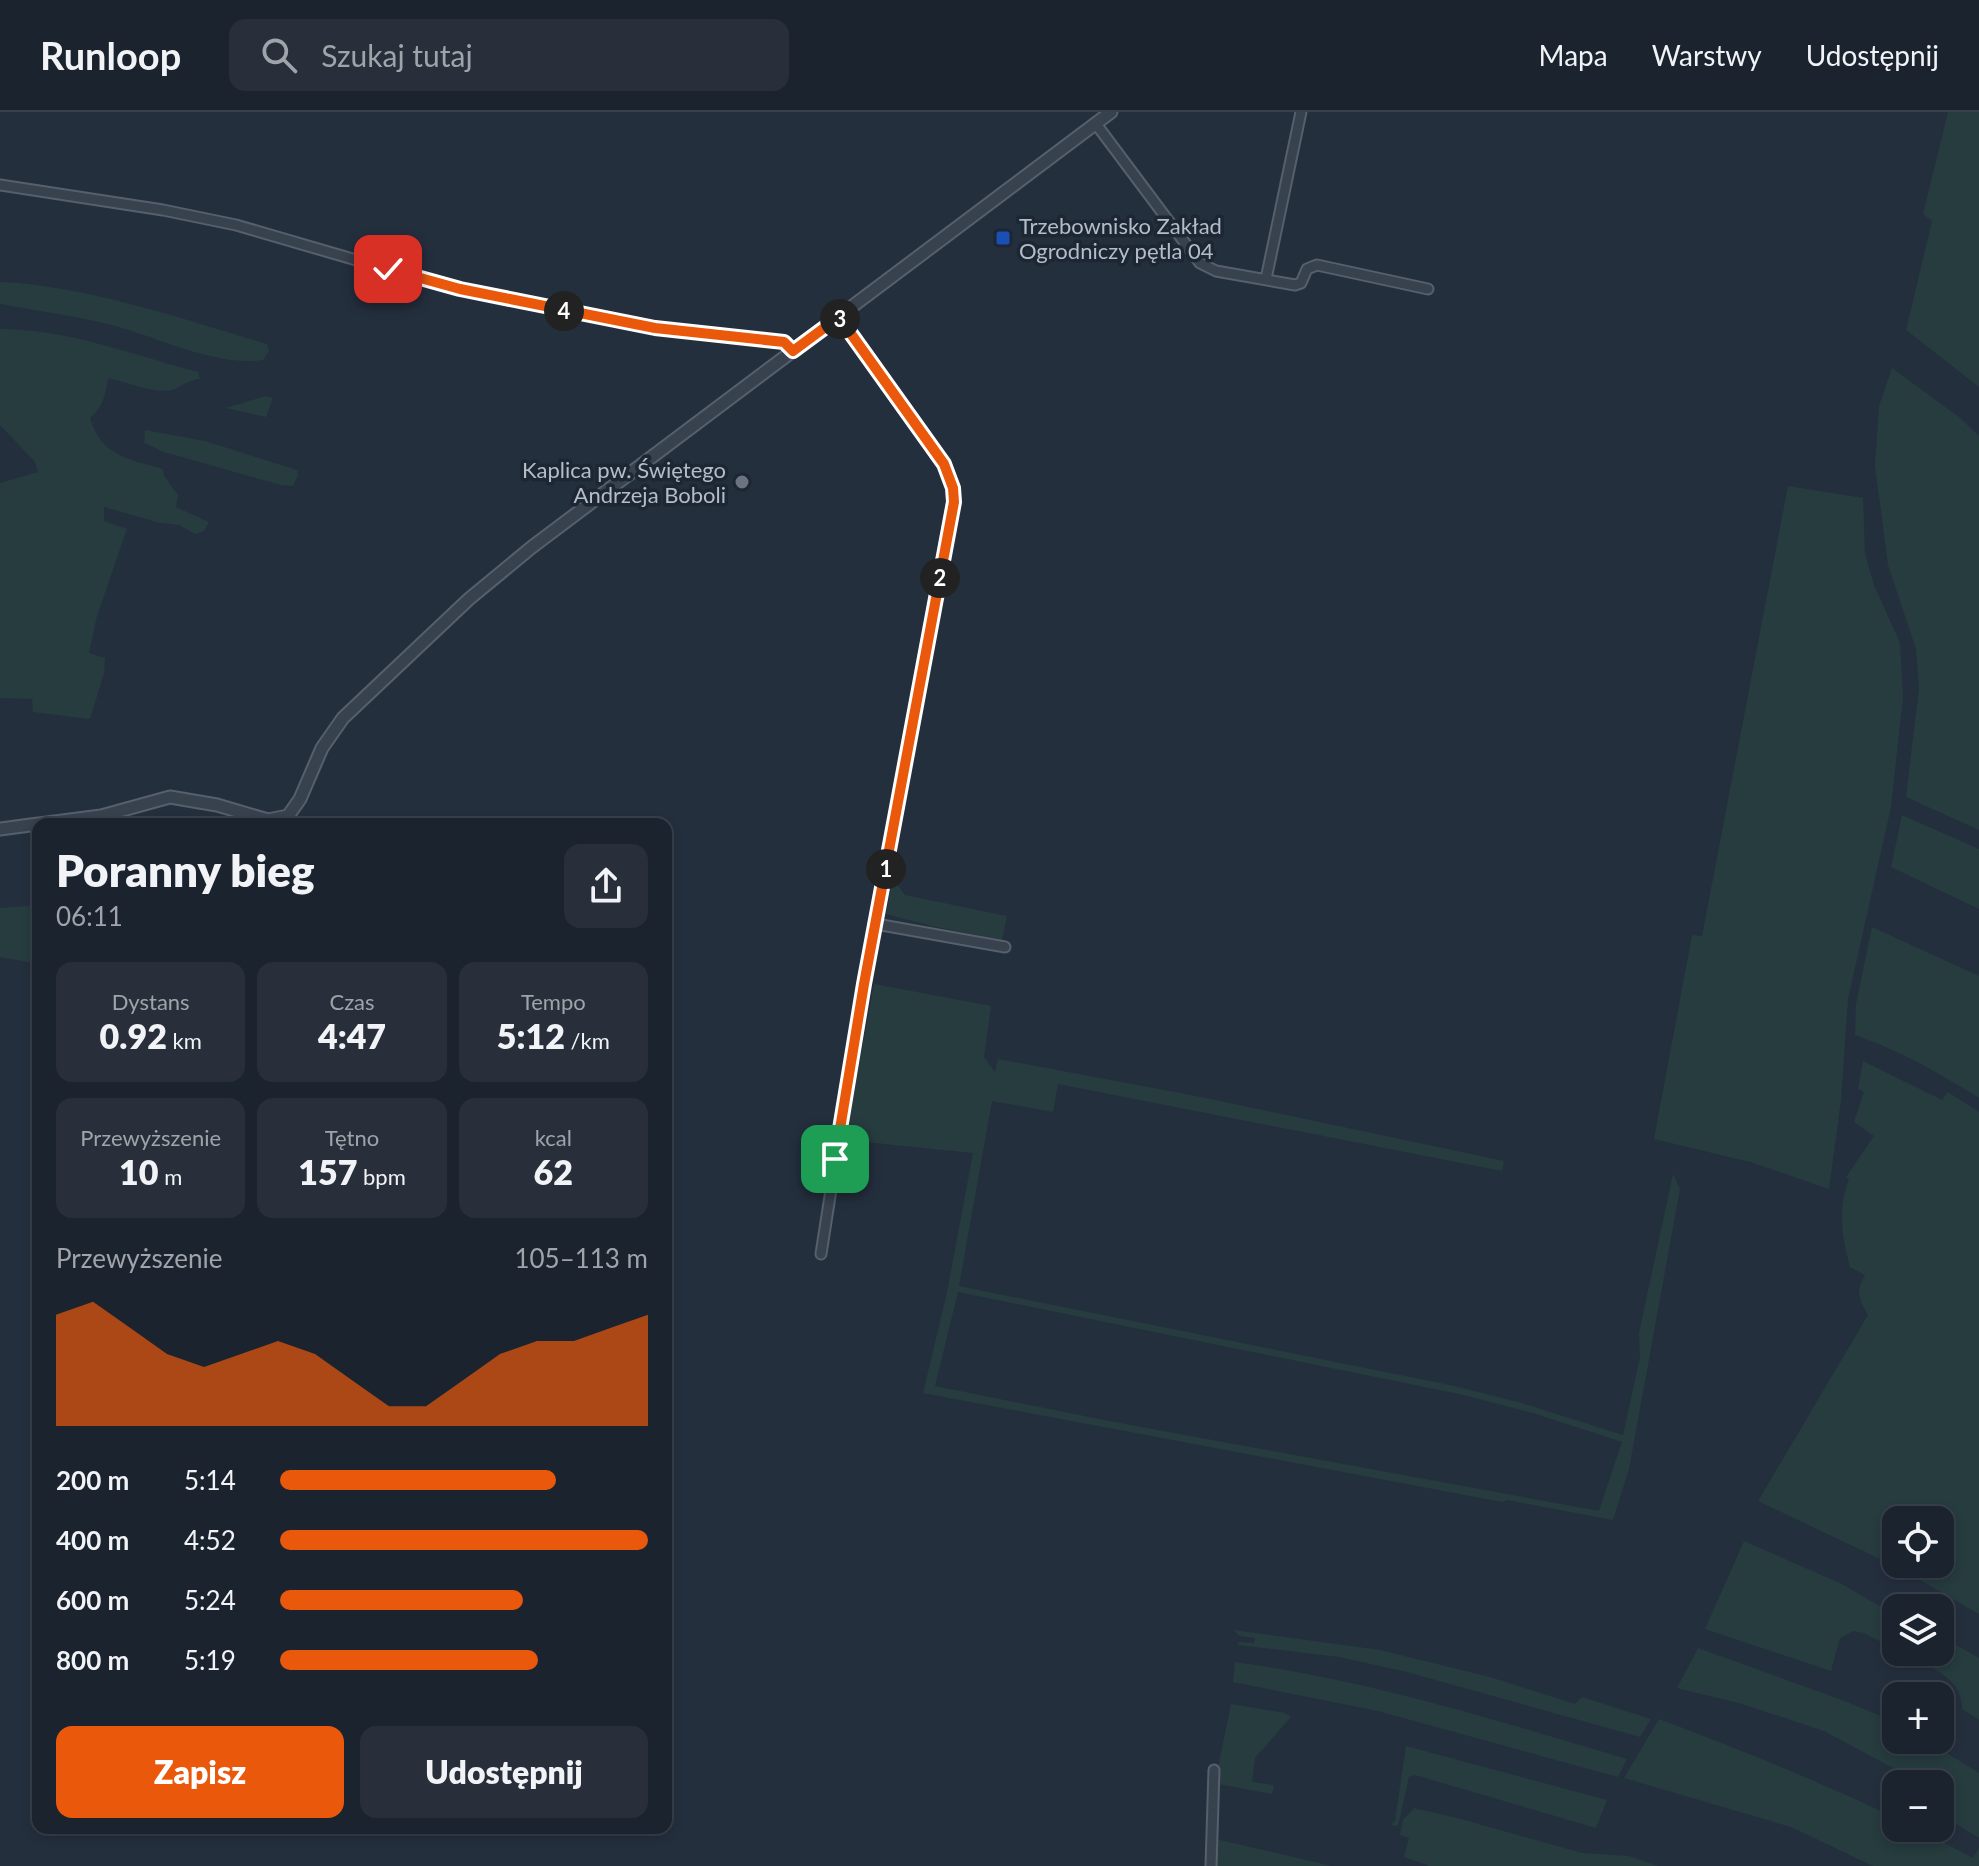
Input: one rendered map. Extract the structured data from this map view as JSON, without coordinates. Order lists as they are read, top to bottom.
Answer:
{
  "places": {
    "transit": ["Trzebownisko Zakład Ogrodniczy pętla 04"],
    "other": ["Kaplica pw. Świętego Andrzeja Boboli"]
  },
  "page": {
    "header": "Runloop",
    "search": "Szukaj tutaj",
    "nav": ["Mapa", "Warstwy", "Udostępnij"],
    "pins": [
      "4",
      "3",
      "2",
      "1"
    ],
    "heading": ["Poranny bieg", "06:11"],
    "stats": [
      ["Dystans", "0.92 km"],
      ["Czas", "4:47"],
      ["Tempo", "5:12 /km"],
      ["Przewyższenie", "10 m"],
      ["Tętno", "157 bpm"],
      ["kcal", "62"]
    ],
    "chart": ["Przewyższenie", "105–113 m"],
    "list": [
      {
        "name": "200 m",
        "note": "5:14"
      },
      {
        "name": "400 m",
        "note": "4:52"
      },
      {
        "name": "600 m",
        "note": "5:24"
      },
      {
        "name": "800 m",
        "note": "5:19"
      }
    ],
    "map_buttons": ["+", "−"],
    "buttons": ["Zapisz", "Udostępnij"]
  }
}
